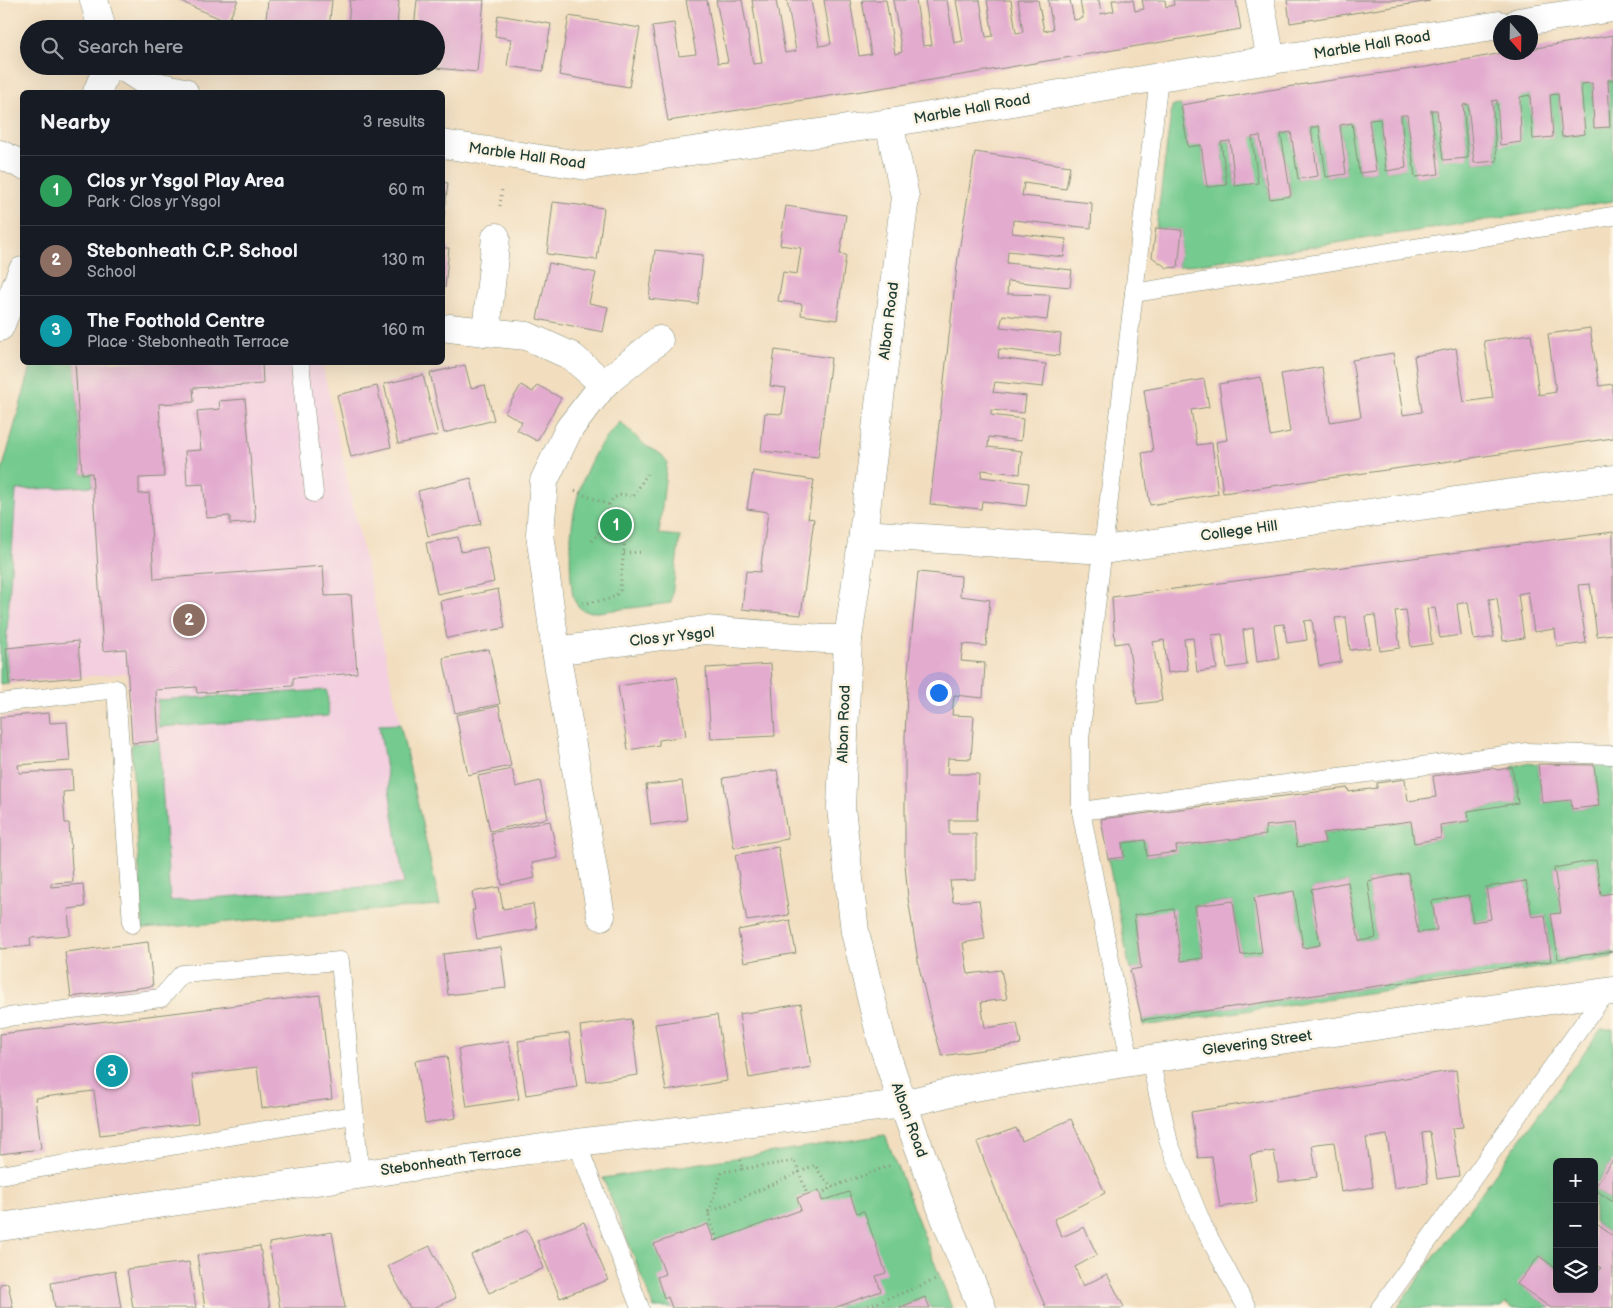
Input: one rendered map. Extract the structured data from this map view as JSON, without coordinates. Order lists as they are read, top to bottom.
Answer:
{
  "streets": {
    "street": [
      "Marble Hall Road",
      "Alban Road",
      "College Hill",
      "Clos yr Ysgol",
      "Glevering Street",
      "Stebonheath Terrace"
    ]
  },
  "crossings": [
    ["Marble Hall Road", "Alban Road"],
    ["Alban Road", "College Hill"],
    ["Alban Road", "Clos yr Ysgol"],
    ["Alban Road", "Glevering Street"],
    ["Alban Road", "Stebonheath Terrace"],
    ["Glevering Street", "Stebonheath Terrace"]
  ],
  "north": "bottom",
  "page": {
    "search": "Search here",
    "heading": ["Nearby", "3 results"],
    "list": [
      {
        "mark": "1",
        "name": "Clos yr Ysgol Play Area",
        "note": "Park · Clos yr Ysgol",
        "value": "60 m"
      },
      {
        "mark": "2",
        "name": "Stebonheath C.P. School",
        "note": "School",
        "value": "130 m"
      },
      {
        "mark": "3",
        "name": "The Foothold Centre",
        "note": "Place · Stebonheath Terrace",
        "value": "160 m"
      }
    ],
    "pins": ["1", "2", "3"],
    "map_buttons": ["+", "−"]
  }
}
